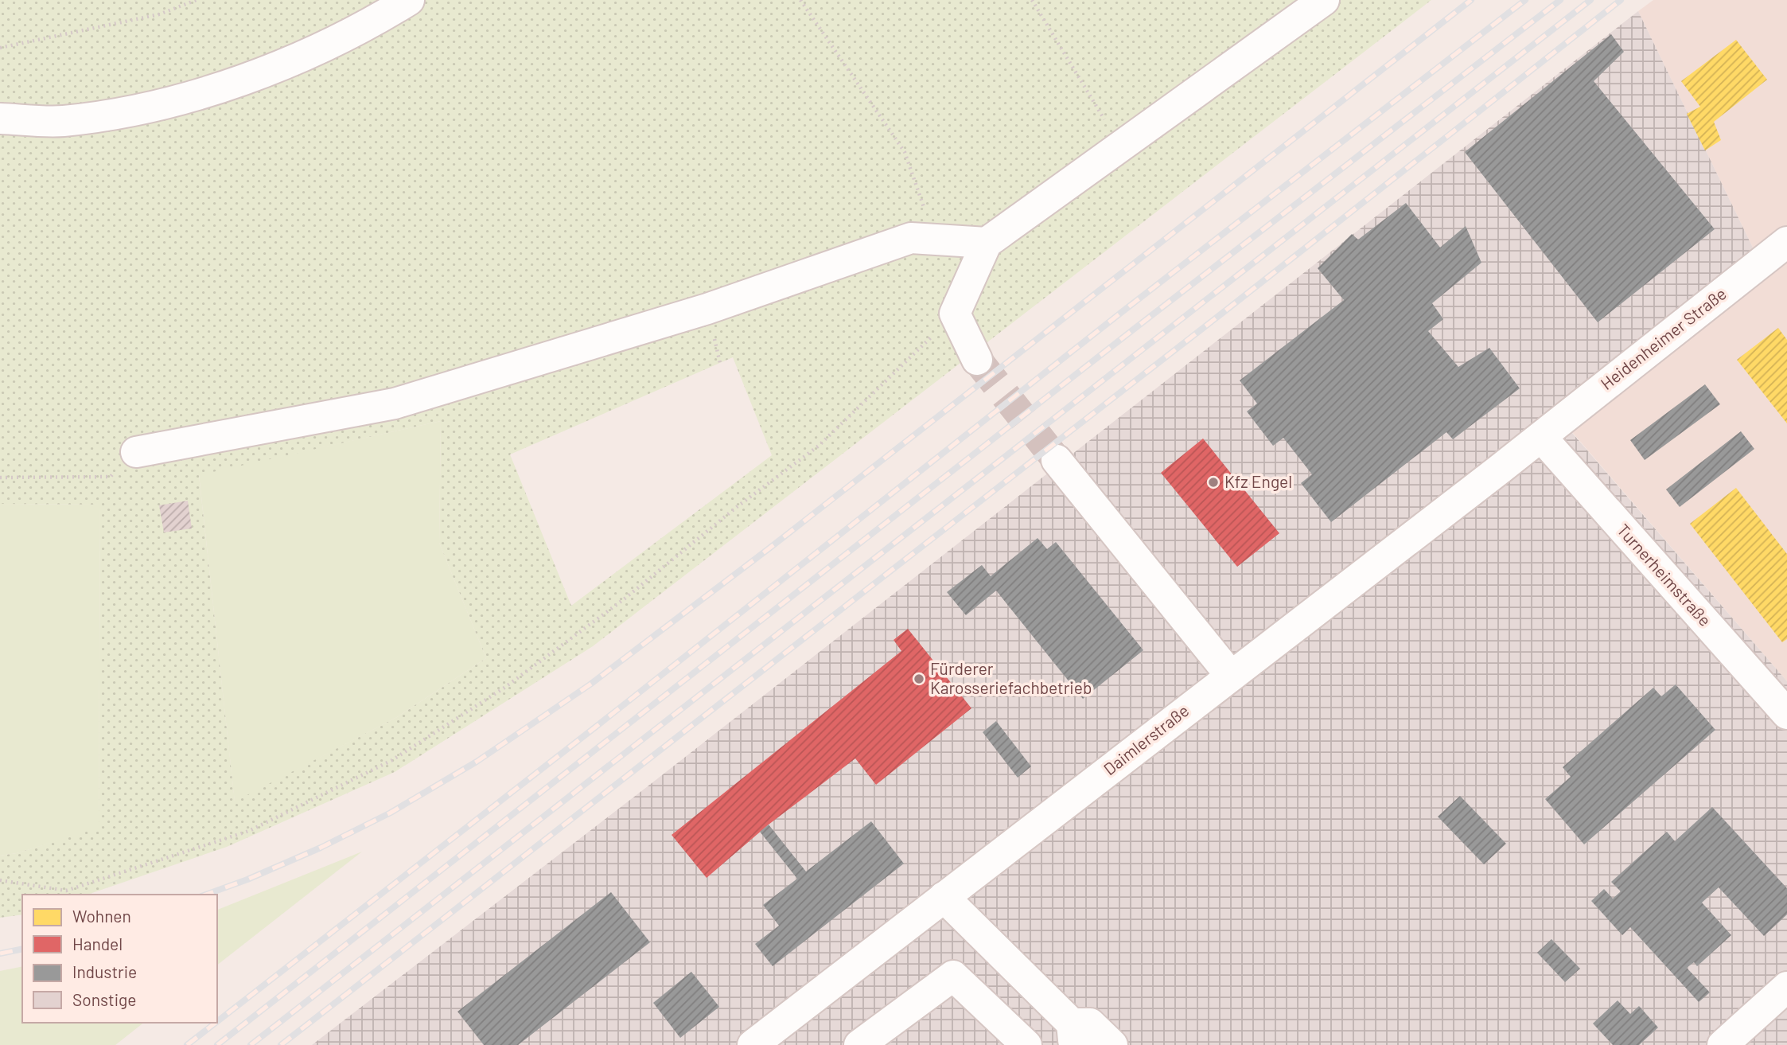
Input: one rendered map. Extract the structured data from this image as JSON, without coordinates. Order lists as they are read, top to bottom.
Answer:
{
  "streets": {
    "street": ["Heidenheimer Straße", "Turnerheimstraße", "Daimlerstraße"]
  },
  "crossings": [
    ["Heidenheimer Straße", "Turnerheimstraße"],
    ["Heidenheimer Straße", "Daimlerstraße"],
    ["Turnerheimstraße", "Daimlerstraße"]
  ],
  "places": ["Kfz Engel", "Fürderer Karosseriefachbetrieb"],
  "legend": [
    "Wohnen",
    "Handel",
    "Industrie",
    "Sonstige"
  ]
}
